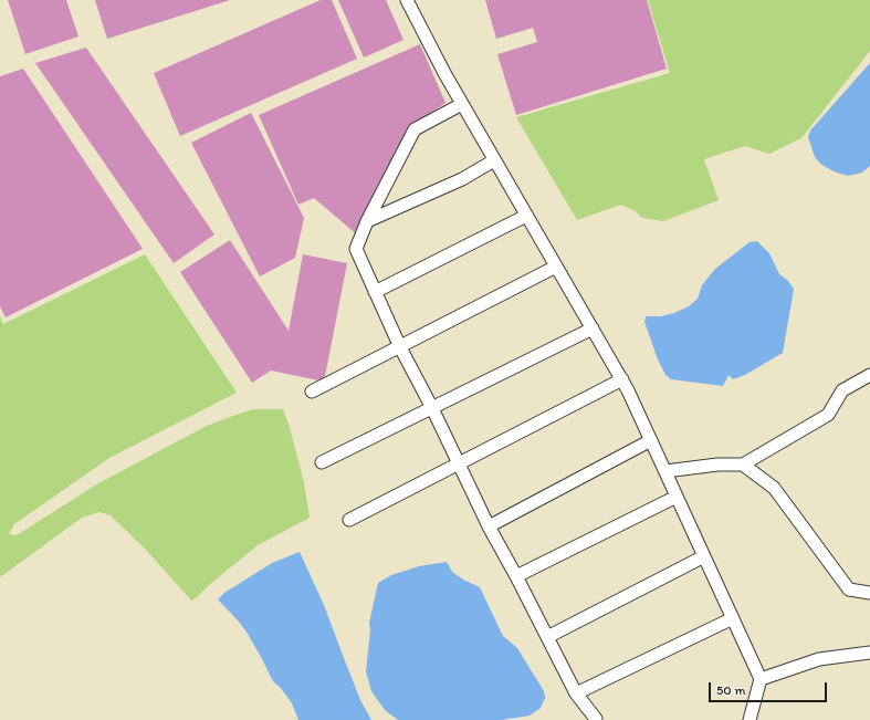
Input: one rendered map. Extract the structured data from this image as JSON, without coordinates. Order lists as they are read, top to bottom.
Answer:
{
  "scale_bar": "50 m"
}
